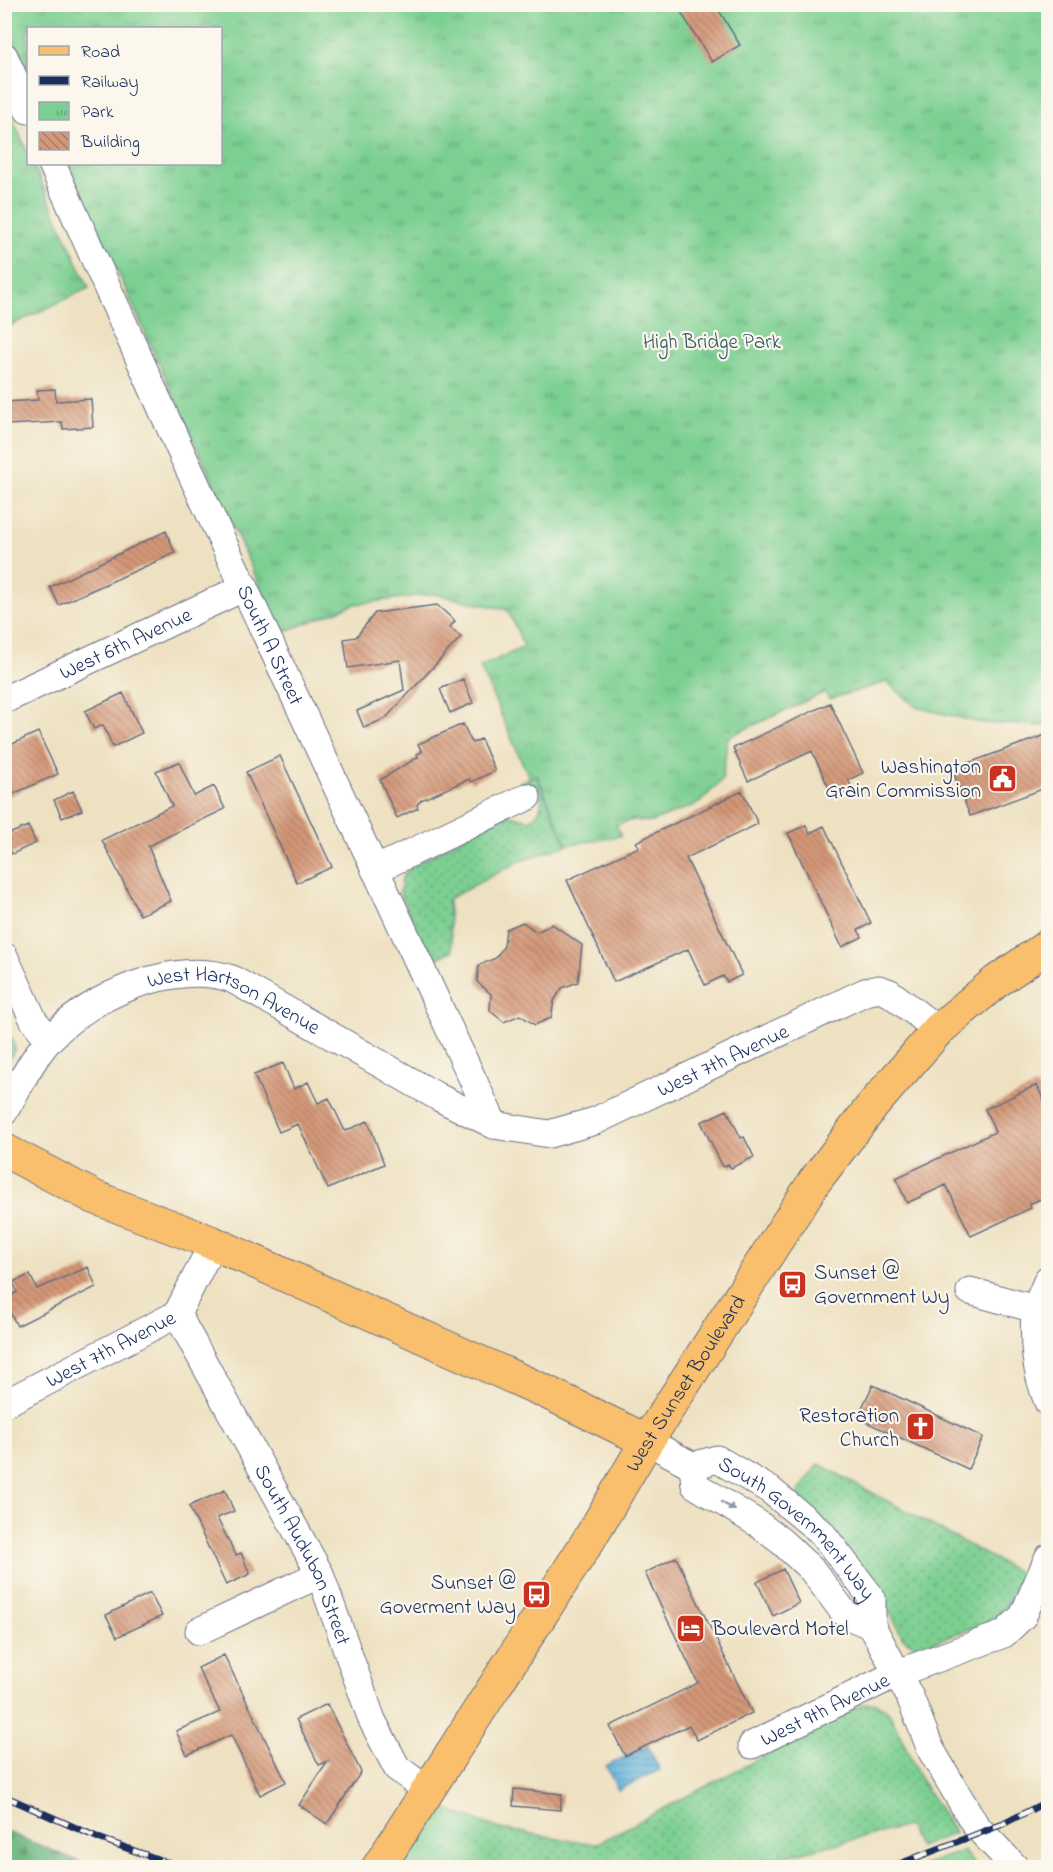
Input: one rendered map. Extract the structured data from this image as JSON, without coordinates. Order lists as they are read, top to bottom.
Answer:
{
  "streets": {
    "main road": ["West Sunset Boulevard"],
    "street": [
      "West 6th Avenue",
      "South A Street",
      "West Hartson Avenue",
      "West 7th Avenue",
      "South Government Way",
      "South Audubon Street",
      "West 9th Avenue"
    ]
  },
  "crossings": [
    ["West 6th Avenue", "South A Street"],
    ["South A Street", "West Hartson Avenue"],
    ["South A Street", "West 7th Avenue"],
    ["West Hartson Avenue", "West 7th Avenue"],
    ["West 7th Avenue", "West Sunset Boulevard"],
    ["West 7th Avenue", "South Audubon Street"],
    ["West Sunset Boulevard", "South Government Way"],
    ["West Sunset Boulevard", "South Audubon Street"],
    ["South Government Way", "West 9th Avenue"]
  ],
  "parks": ["High Bridge Park"],
  "places": {
    "public building": ["Washington Grain Commission"],
    "bus stop": ["Sunset @ Government Wy", "Sunset @ Goverment Way"],
    "church": ["Restoration Church"],
    "hotel": ["Boulevard Motel"]
  },
  "legend": [
    "Road",
    "Railway",
    "Park",
    "Building"
  ]
}
